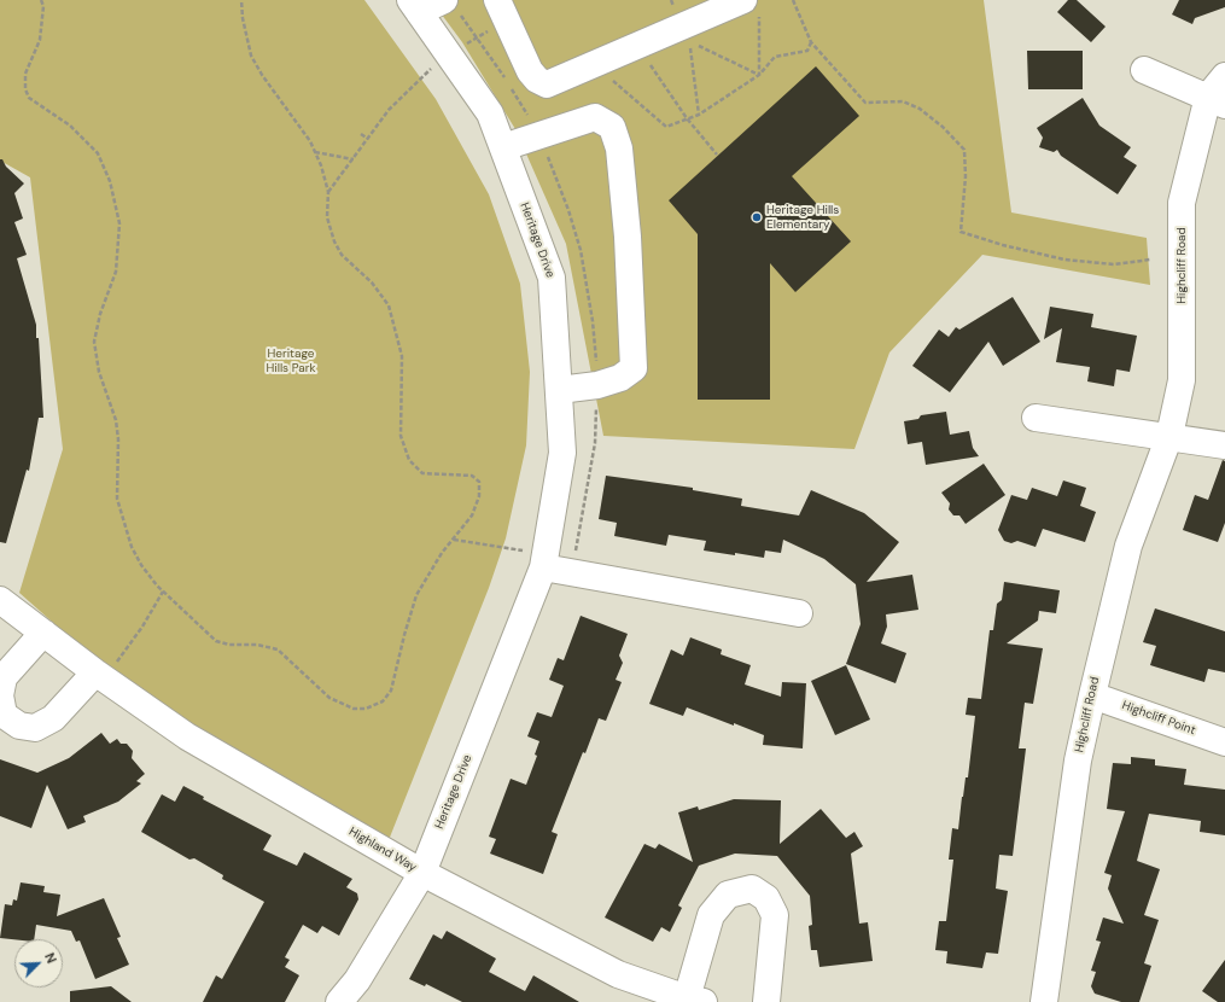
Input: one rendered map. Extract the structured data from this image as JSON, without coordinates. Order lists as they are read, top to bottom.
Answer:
{
  "streets": {
    "street": [
      "Heritage Drive",
      "Highcliff Road",
      "Highcliff Point",
      "Highland Way"
    ]
  },
  "crossings": [
    ["Heritage Drive", "Highland Way"],
    ["Highcliff Road", "Highcliff Point"]
  ],
  "parks": ["Heritage Hills Park"],
  "places": ["Heritage Hills Elementary"],
  "north": "top right"
}
